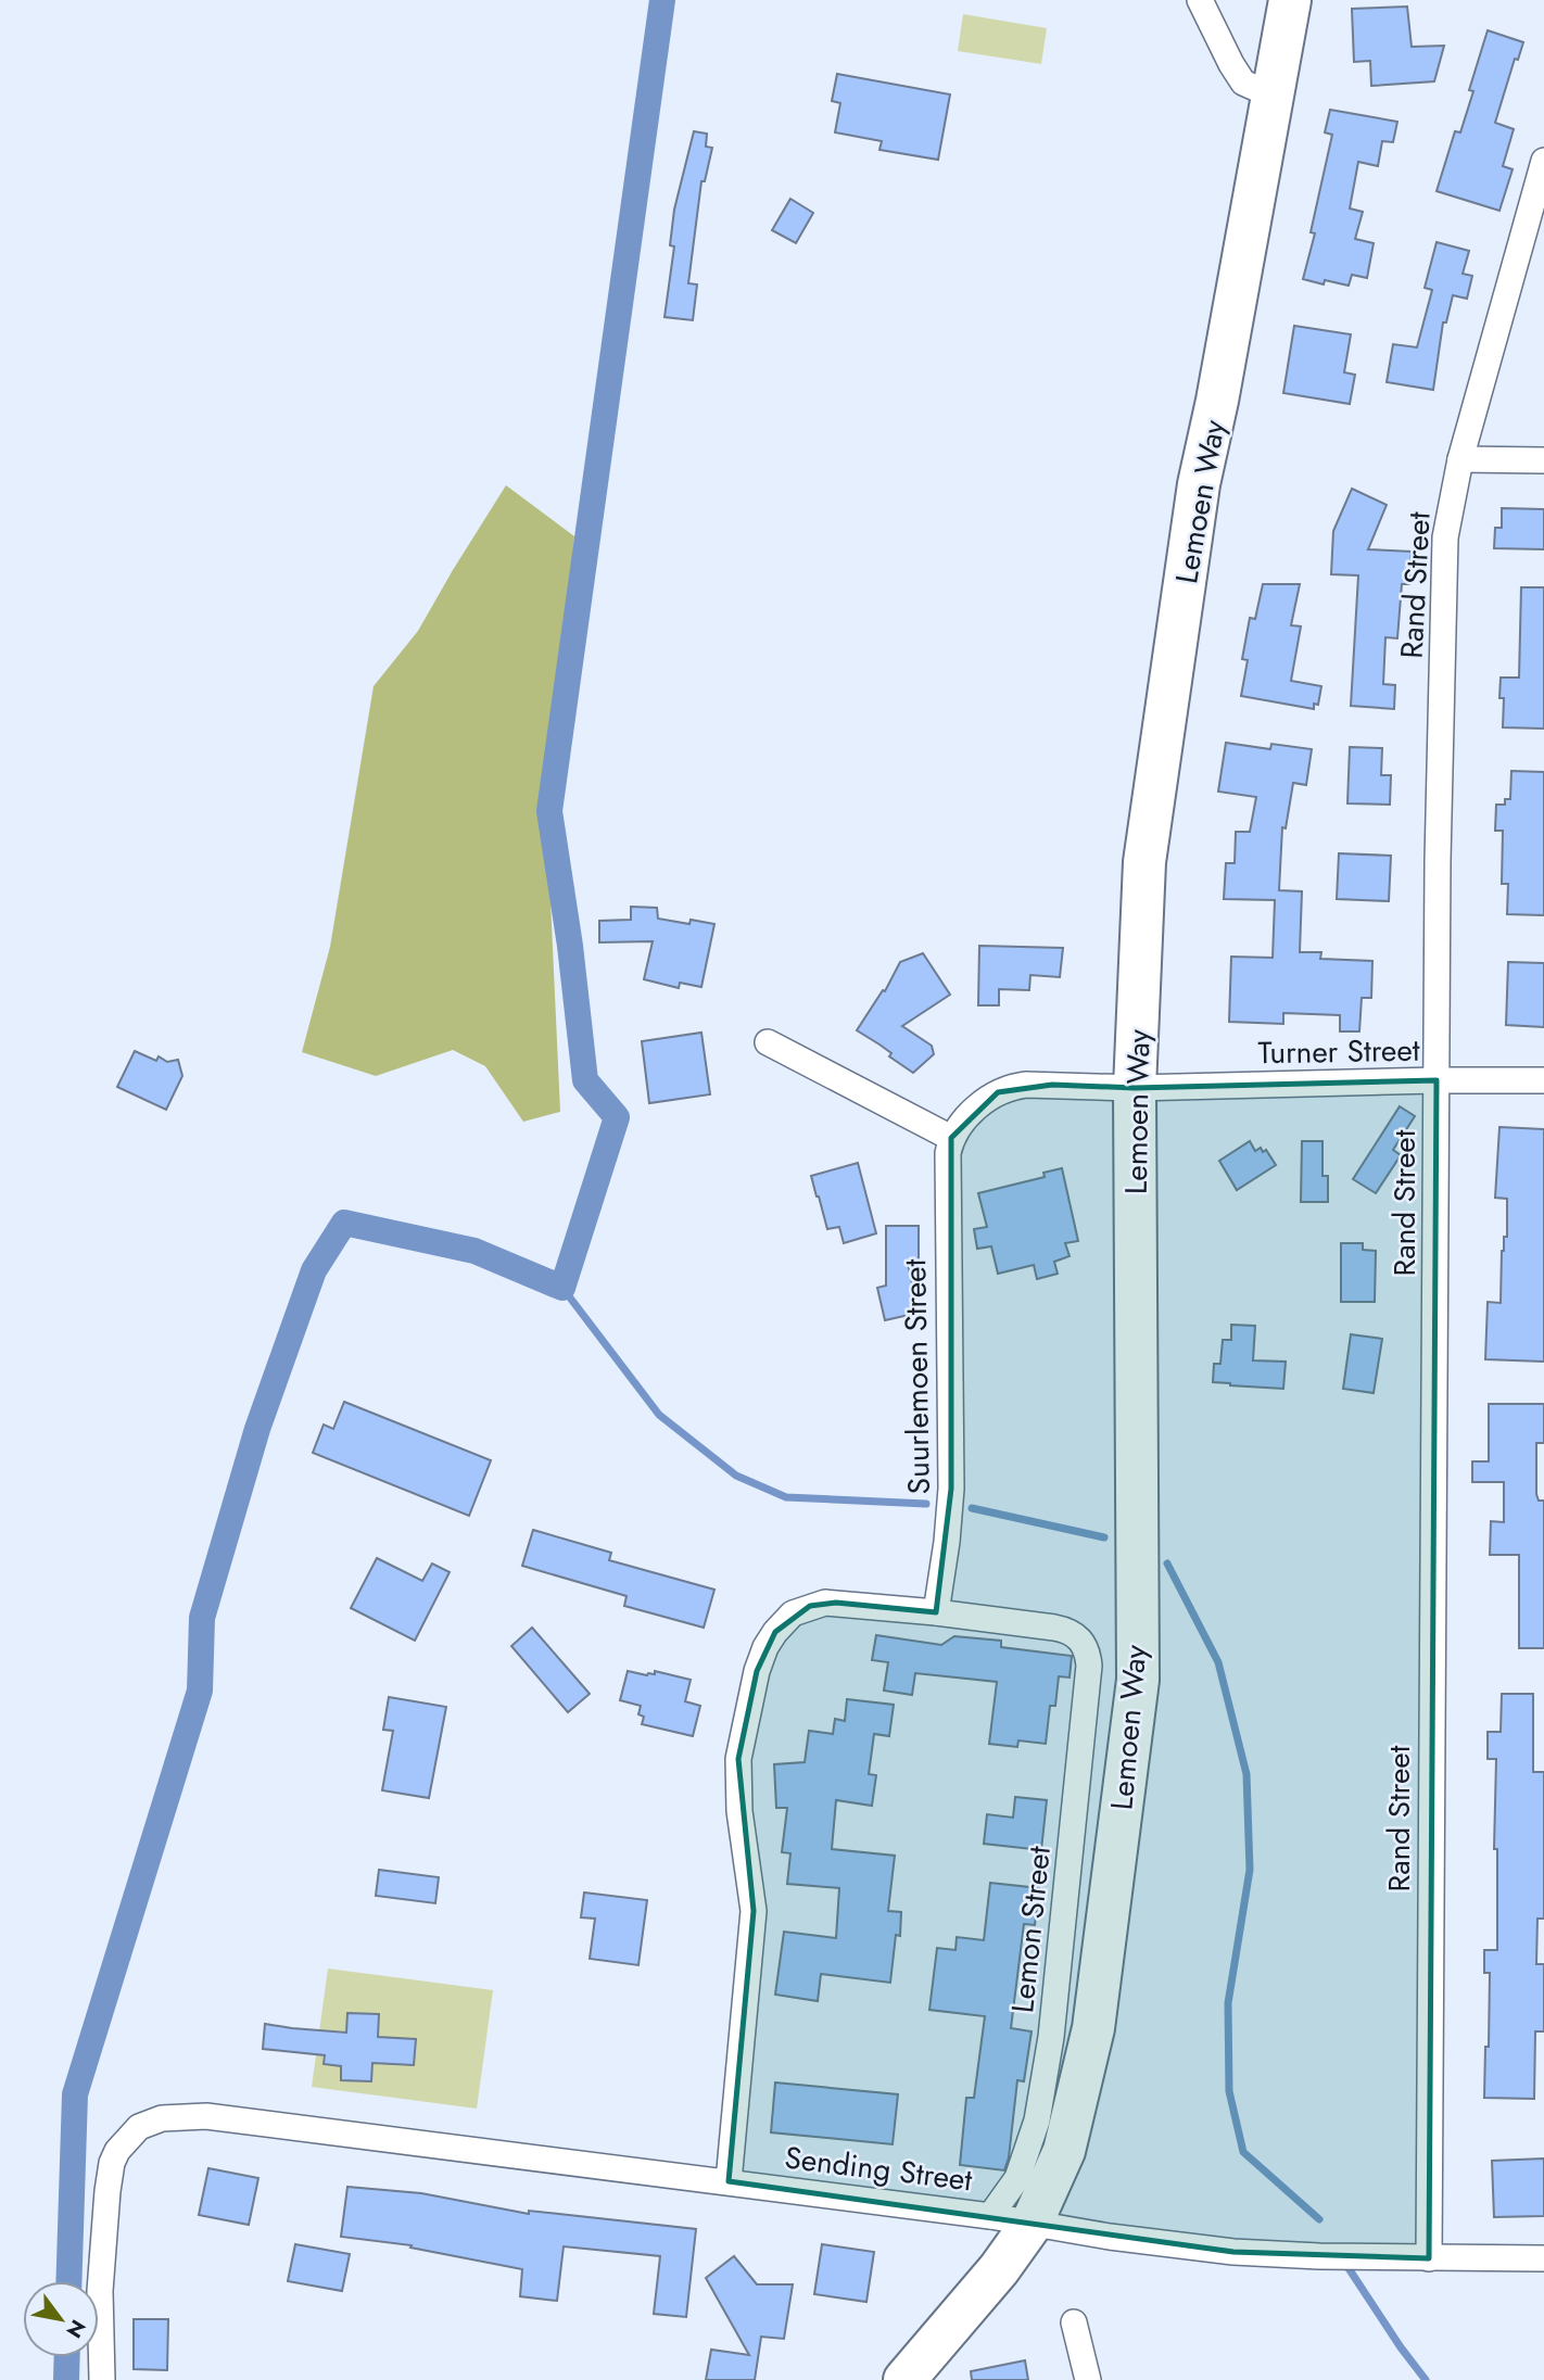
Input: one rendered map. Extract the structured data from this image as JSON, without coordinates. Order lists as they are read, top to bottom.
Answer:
{
  "streets": {
    "highway": ["Lemoen Way"],
    "street": [
      "Rand Street",
      "Turner Street",
      "Suurlemoen Street",
      "Lemon Street",
      "Sending Street"
    ]
  },
  "crossings": [
    ["Lemoen Way", "Turner Street"],
    ["Lemoen Way", "Sending Street"],
    ["Rand Street", "Turner Street"],
    ["Rand Street", "Sending Street"],
    ["Suurlemoen Street", "Lemon Street"],
    ["Lemon Street", "Sending Street"]
  ],
  "north": "bottom right"
}
